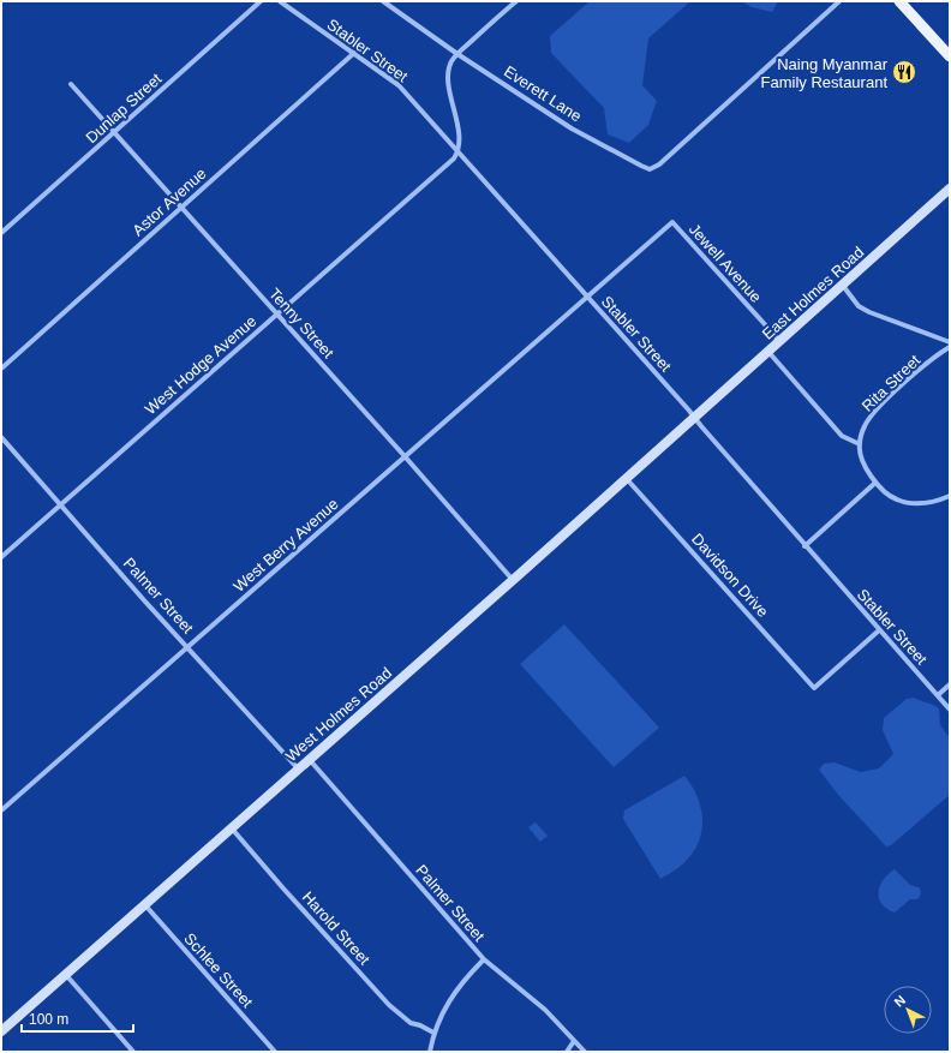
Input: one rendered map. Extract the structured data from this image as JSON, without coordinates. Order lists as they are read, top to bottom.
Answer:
{
  "streets": {
    "street": [
      "Stabler Street",
      "Everett Lane",
      "Dunlap Street",
      "Astor Avenue",
      "Jewell Avenue",
      "East Holmes Road",
      "Tenny Street",
      "West Hodge Avenue",
      "Rita Street",
      "West Berry Avenue",
      "Davidson Drive",
      "Palmer Street",
      "West Holmes Road",
      "Harold Street",
      "Schlee Street"
    ]
  },
  "crossings": [
    ["Stabler Street", "Astor Avenue"],
    ["Stabler Street", "East Holmes Road"],
    ["Stabler Street", "West Hodge Avenue"],
    ["Stabler Street", "West Berry Avenue"],
    ["Stabler Street", "Davidson Drive"],
    ["Stabler Street", "West Holmes Road"],
    ["Dunlap Street", "Tenny Street"],
    ["Astor Avenue", "Tenny Street"],
    ["Jewell Avenue", "East Holmes Road"],
    ["Jewell Avenue", "West Berry Avenue"],
    ["East Holmes Road", "West Holmes Road"],
    ["Tenny Street", "West Hodge Avenue"],
    ["Tenny Street", "West Berry Avenue"],
    ["Tenny Street", "West Holmes Road"],
    ["West Hodge Avenue", "Palmer Street"],
    ["West Berry Avenue", "Palmer Street"],
    ["Davidson Drive", "West Holmes Road"],
    ["Palmer Street", "West Holmes Road"],
    ["West Holmes Road", "Harold Street"],
    ["West Holmes Road", "Schlee Street"]
  ],
  "places": {
    "restaurant": ["Naing Myanmar Family Restaurant"]
  },
  "scale_bar": "100 m",
  "north": "top left"
}
